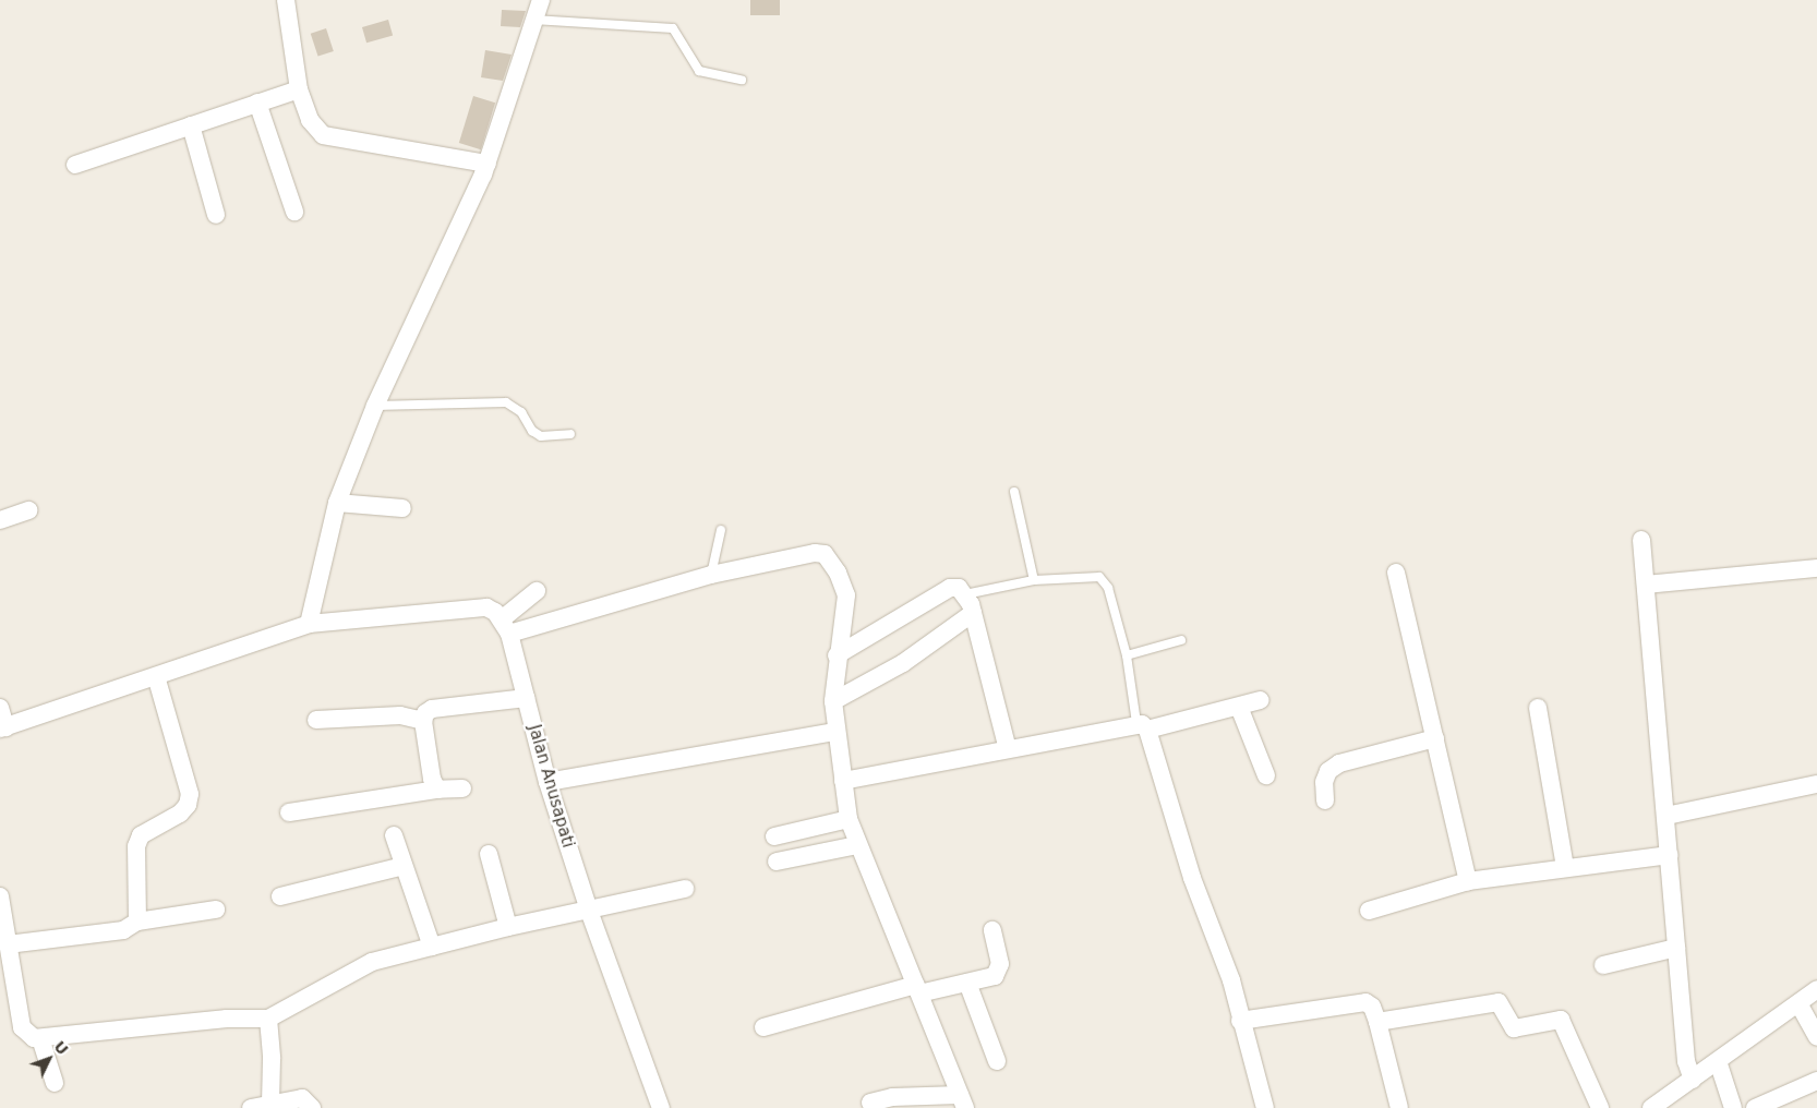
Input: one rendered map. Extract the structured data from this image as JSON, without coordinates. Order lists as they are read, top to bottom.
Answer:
{
  "streets": {
    "street": ["Jalan Anusapati"]
  },
  "north": "top right"
}
